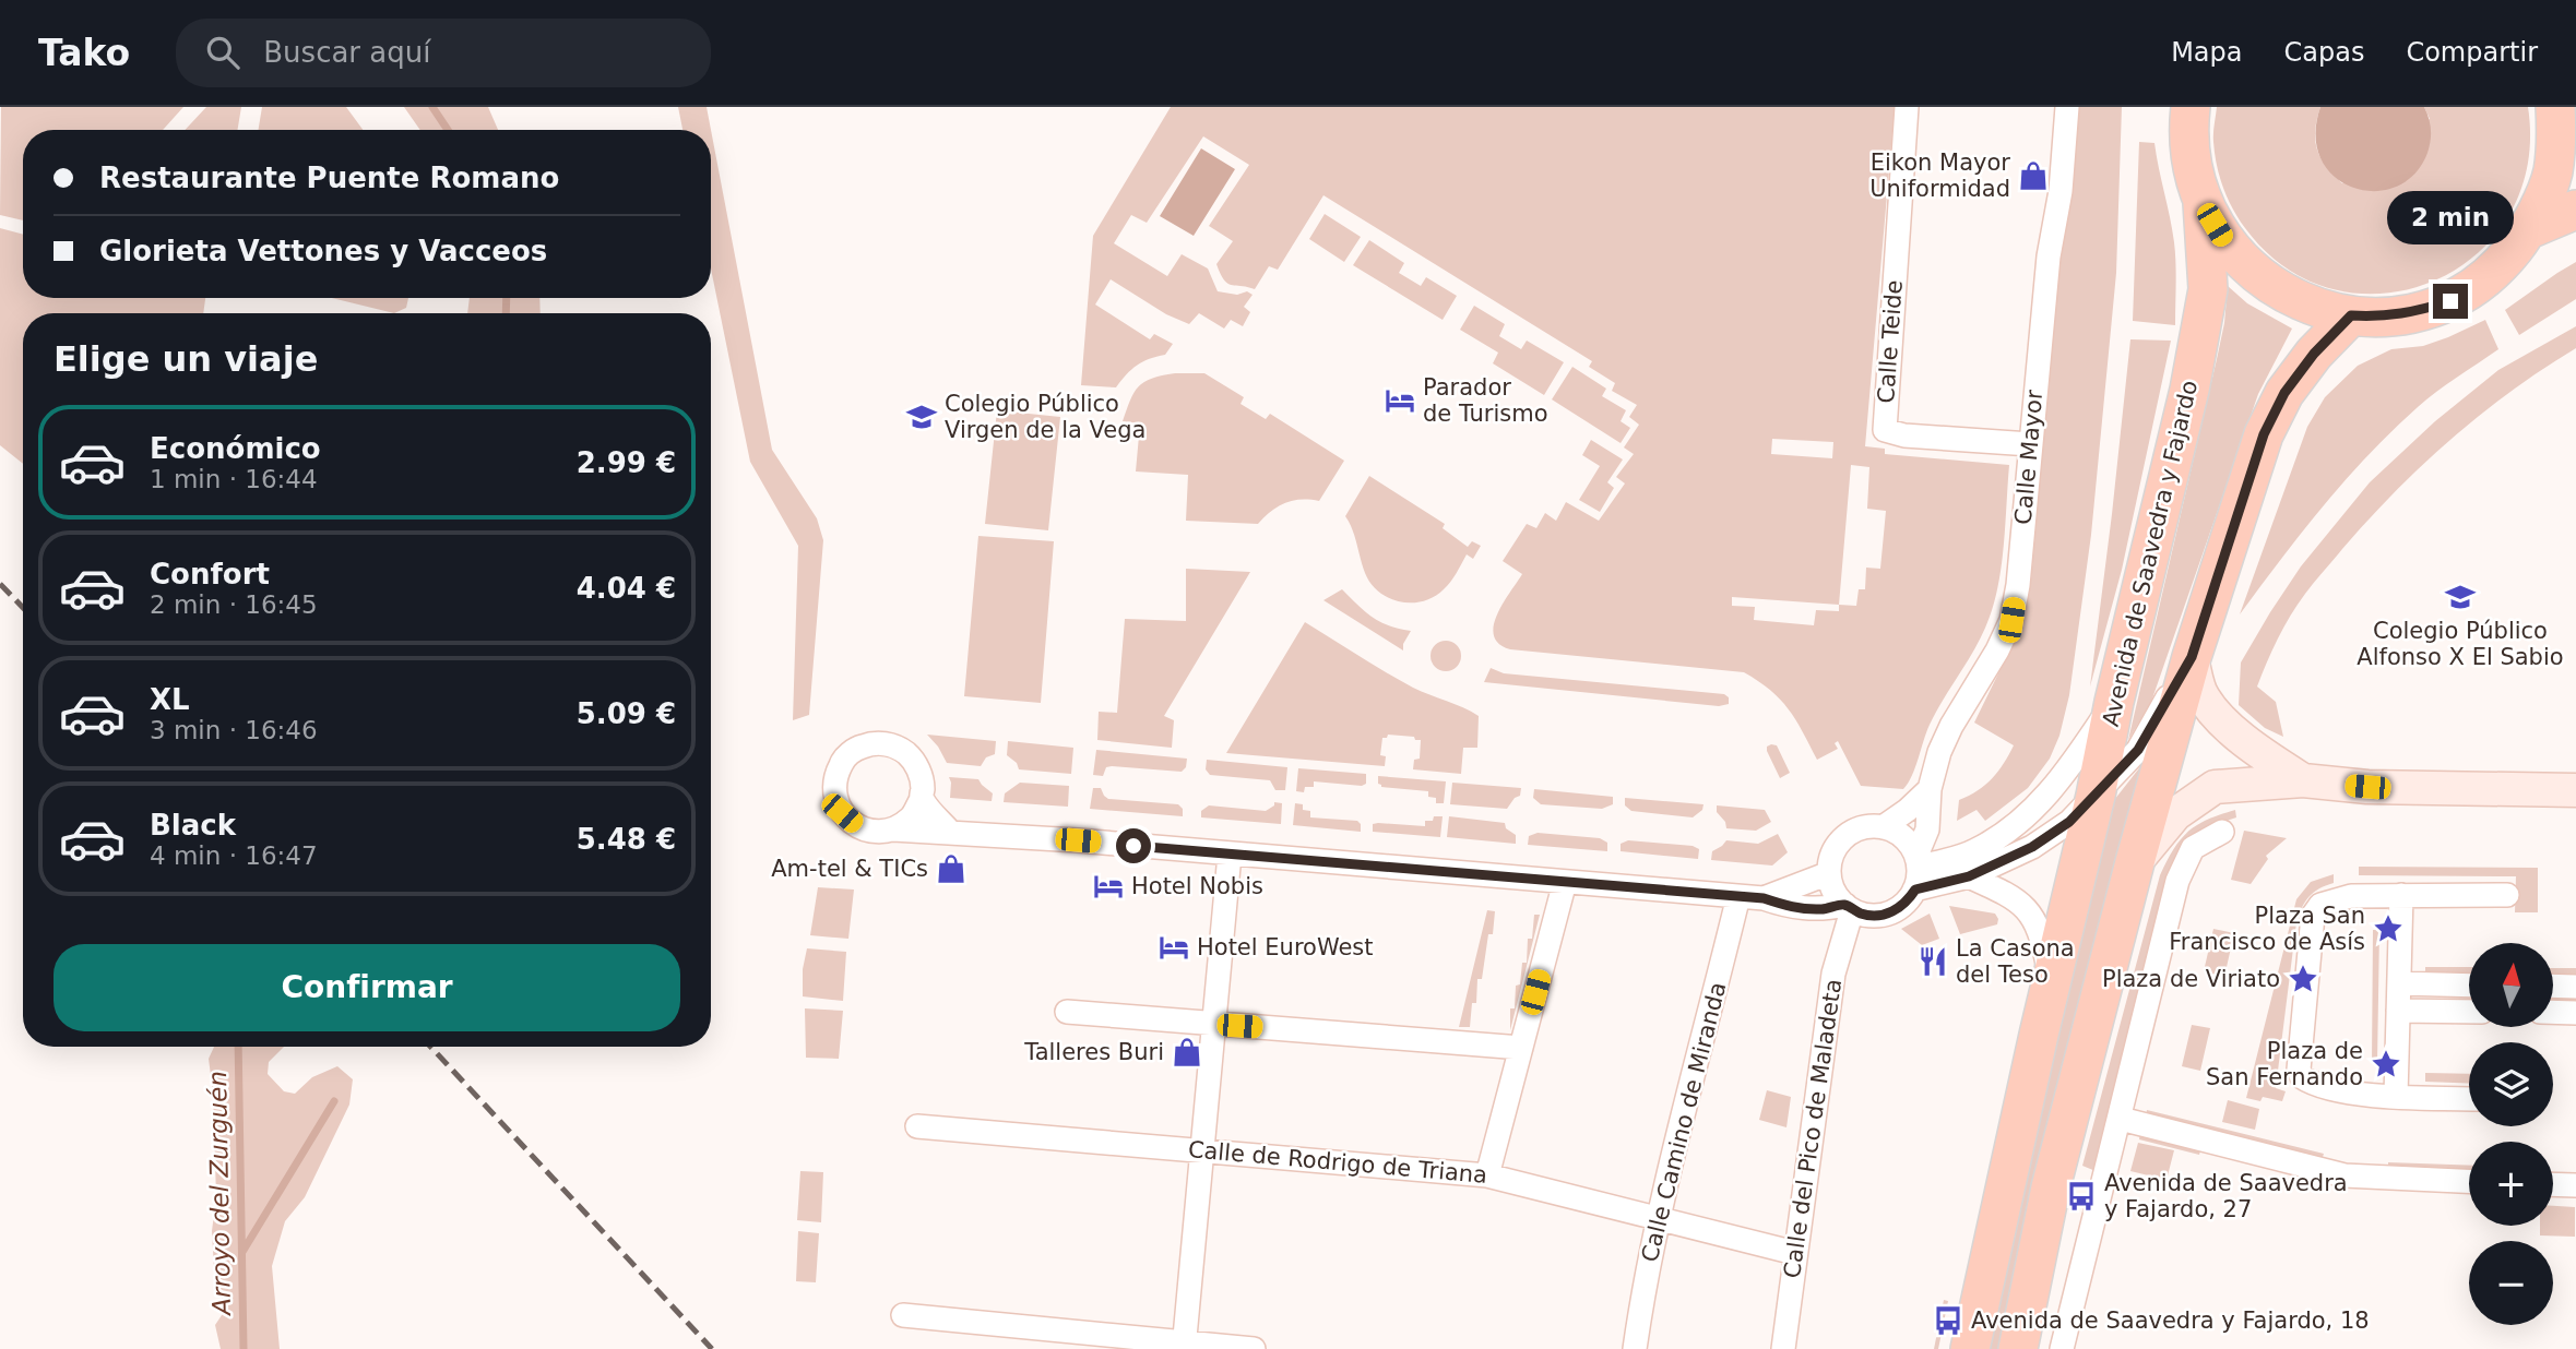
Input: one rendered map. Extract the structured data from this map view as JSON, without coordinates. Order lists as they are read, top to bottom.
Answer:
{
  "streets": {
    "highway": ["Avenida de Saavedra y Fajardo"],
    "street": [
      "Calle Teide",
      "Calle Mayor",
      "Calle Camino de Miranda",
      "Calle del Pico de Maladeta",
      "Calle de Rodrigo de Triana"
    ]
  },
  "crossings": [
    ["Calle Teide", "Calle Mayor"],
    ["Calle Mayor", "Calle del Pico de Maladeta"],
    ["Calle Camino de Miranda", "Calle de Rodrigo de Triana"],
    ["Calle del Pico de Maladeta", "Calle de Rodrigo de Triana"]
  ],
  "water": ["Arroyo del Zurguén"],
  "places": {
    "shop": ["Eikon Mayor Uniformidad", "Am-tel & TICs", "Talleres Buri"],
    "hotel": ["Parador de Turismo", "Hotel Nobis", "Hotel EuroWest"],
    "school or university": ["Colegio Público Virgen de la Vega", "Colegio Público Alfonso X El Sabio"],
    "place": ["Plaza San Francisco de Asís", "Plaza de Viriato", "Plaza de San Fernando"],
    "restaurant": ["La Casona del Teso"],
    "bus stop": ["Avenida de Saavedra y Fajardo, 27", "Avenida de Saavedra y Fajardo, 18"]
  },
  "north": "top",
  "page": {
    "header": "Tako",
    "search": "Buscar aquí",
    "nav": ["Mapa", "Capas", "Compartir"],
    "banner": ["Restaurante Puente Romano", "Glorieta Vettones y Vacceos"],
    "bubble": "2 min",
    "heading": "Elige un viaje",
    "list": [
      {
        "name": "Económico",
        "note": "1 min · 16:44",
        "value": "2.99 €"
      },
      {
        "name": "Confort",
        "note": "2 min · 16:45",
        "value": "4.04 €"
      },
      {
        "name": "XL",
        "note": "3 min · 16:46",
        "value": "5.09 €"
      },
      {
        "name": "Black",
        "note": "4 min · 16:47",
        "value": "5.48 €"
      }
    ],
    "buttons": "Confirmar",
    "map_buttons": ["+", "−"]
  }
}
